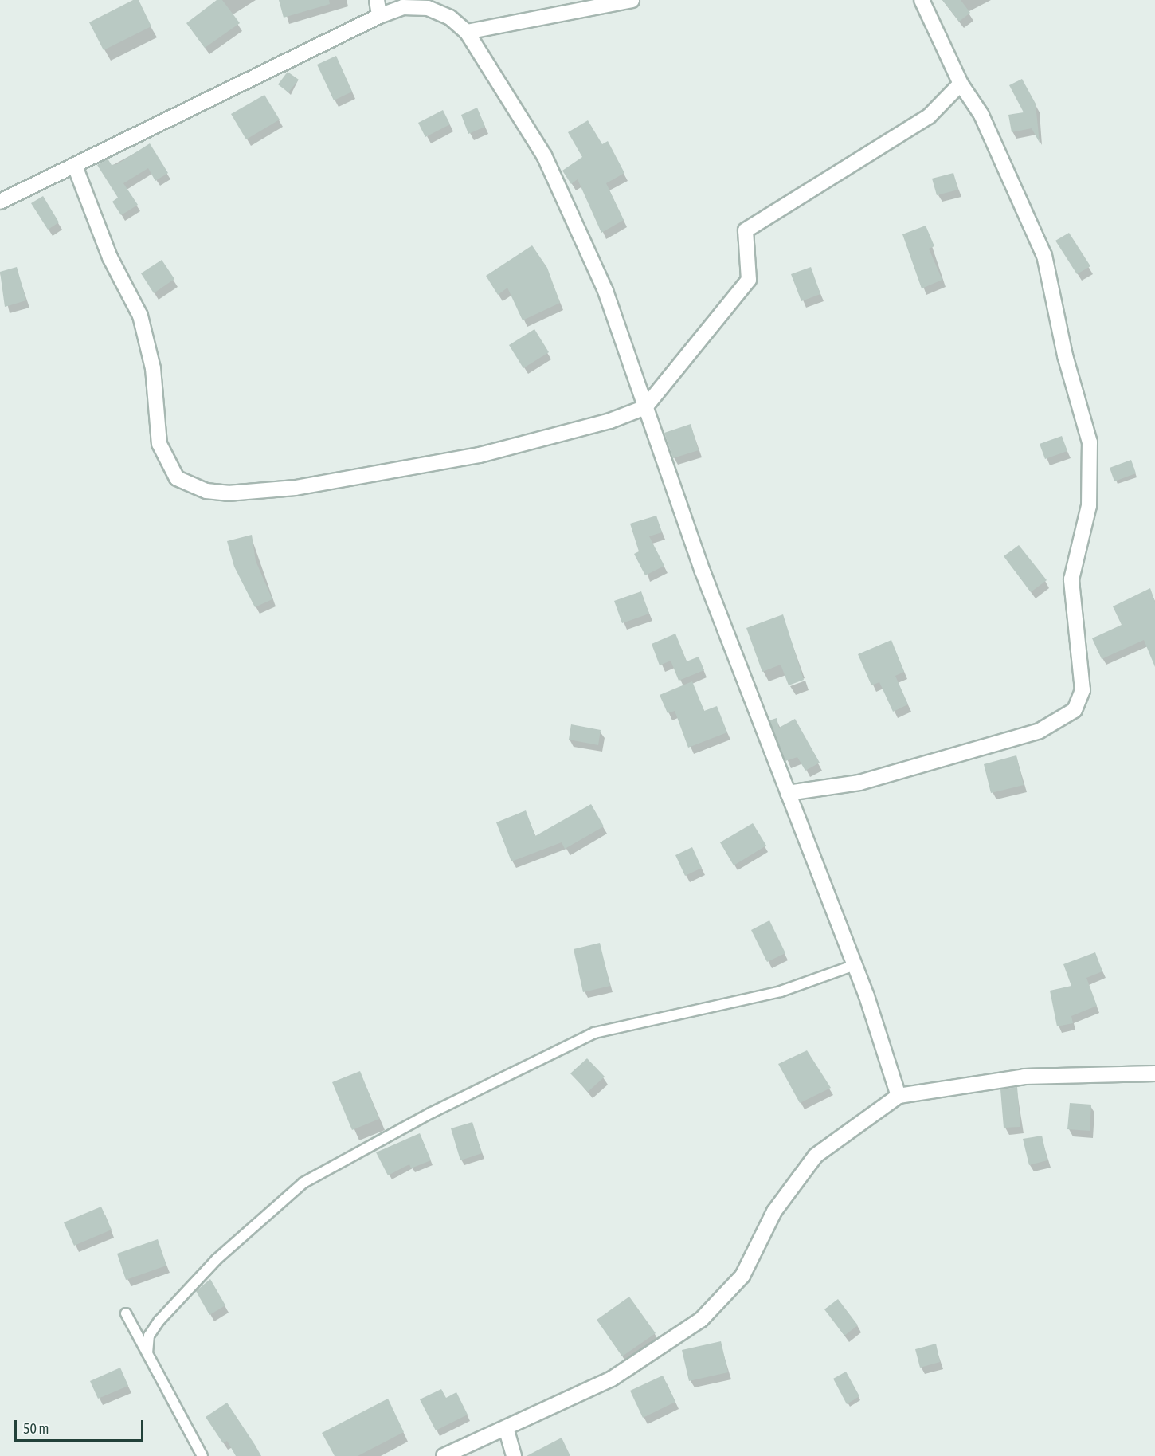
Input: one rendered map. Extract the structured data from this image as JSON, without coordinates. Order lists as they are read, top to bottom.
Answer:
{
  "scale_bar": "50 m"
}
